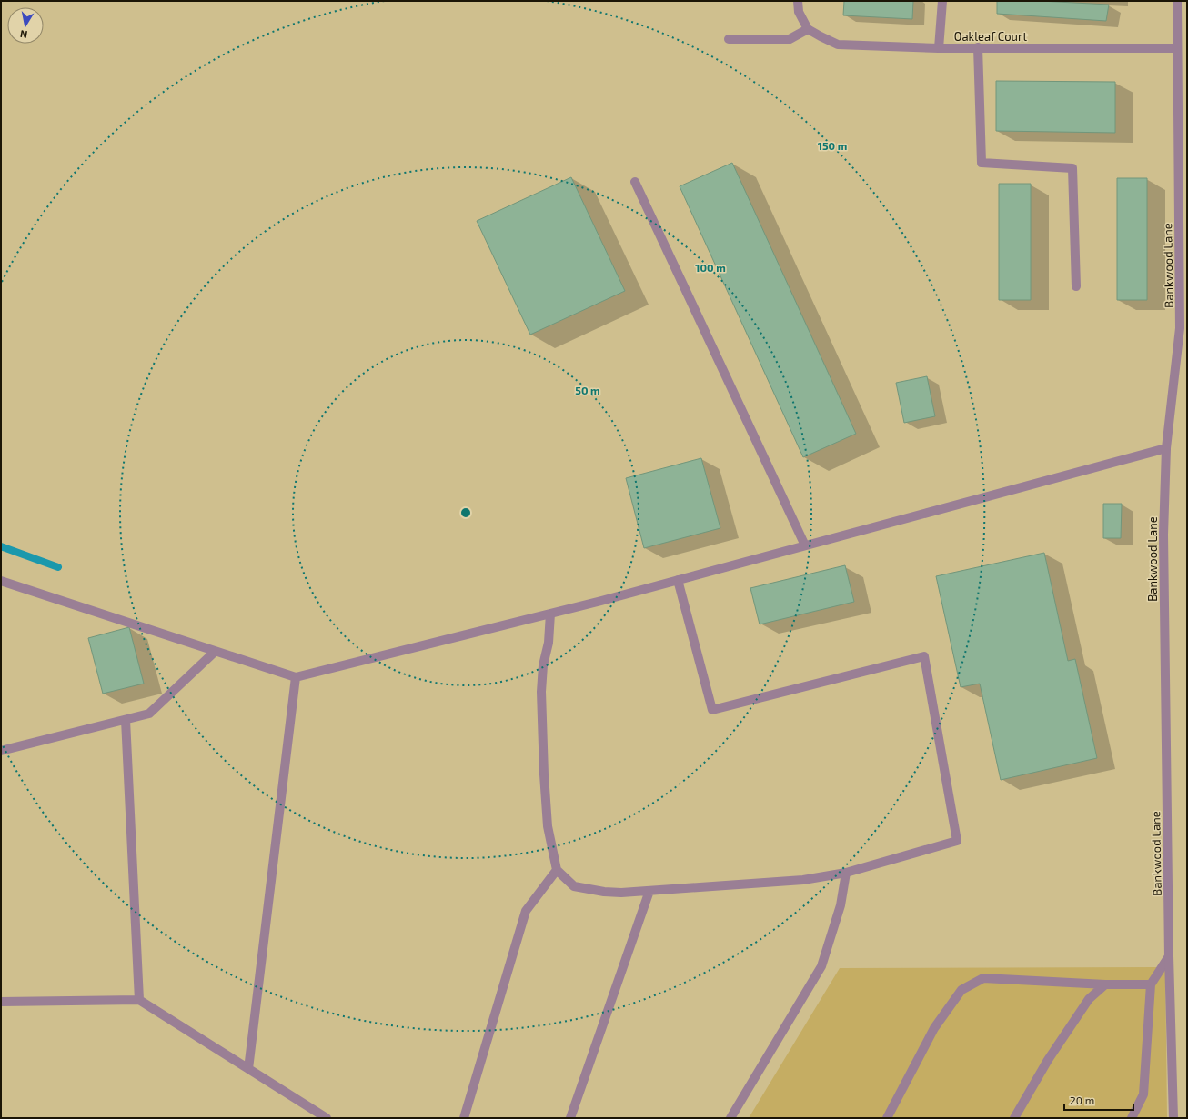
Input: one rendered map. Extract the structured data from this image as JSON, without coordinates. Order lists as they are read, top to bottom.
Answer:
{
  "streets": {
    "street": ["Oakleaf Court", "Bankwood Lane"]
  },
  "crossings": [
    ["Oakleaf Court", "Bankwood Lane"]
  ],
  "scale_bar": "20 m",
  "north": "bottom",
  "rings": ["150 m", "100 m", "50 m"]
}
